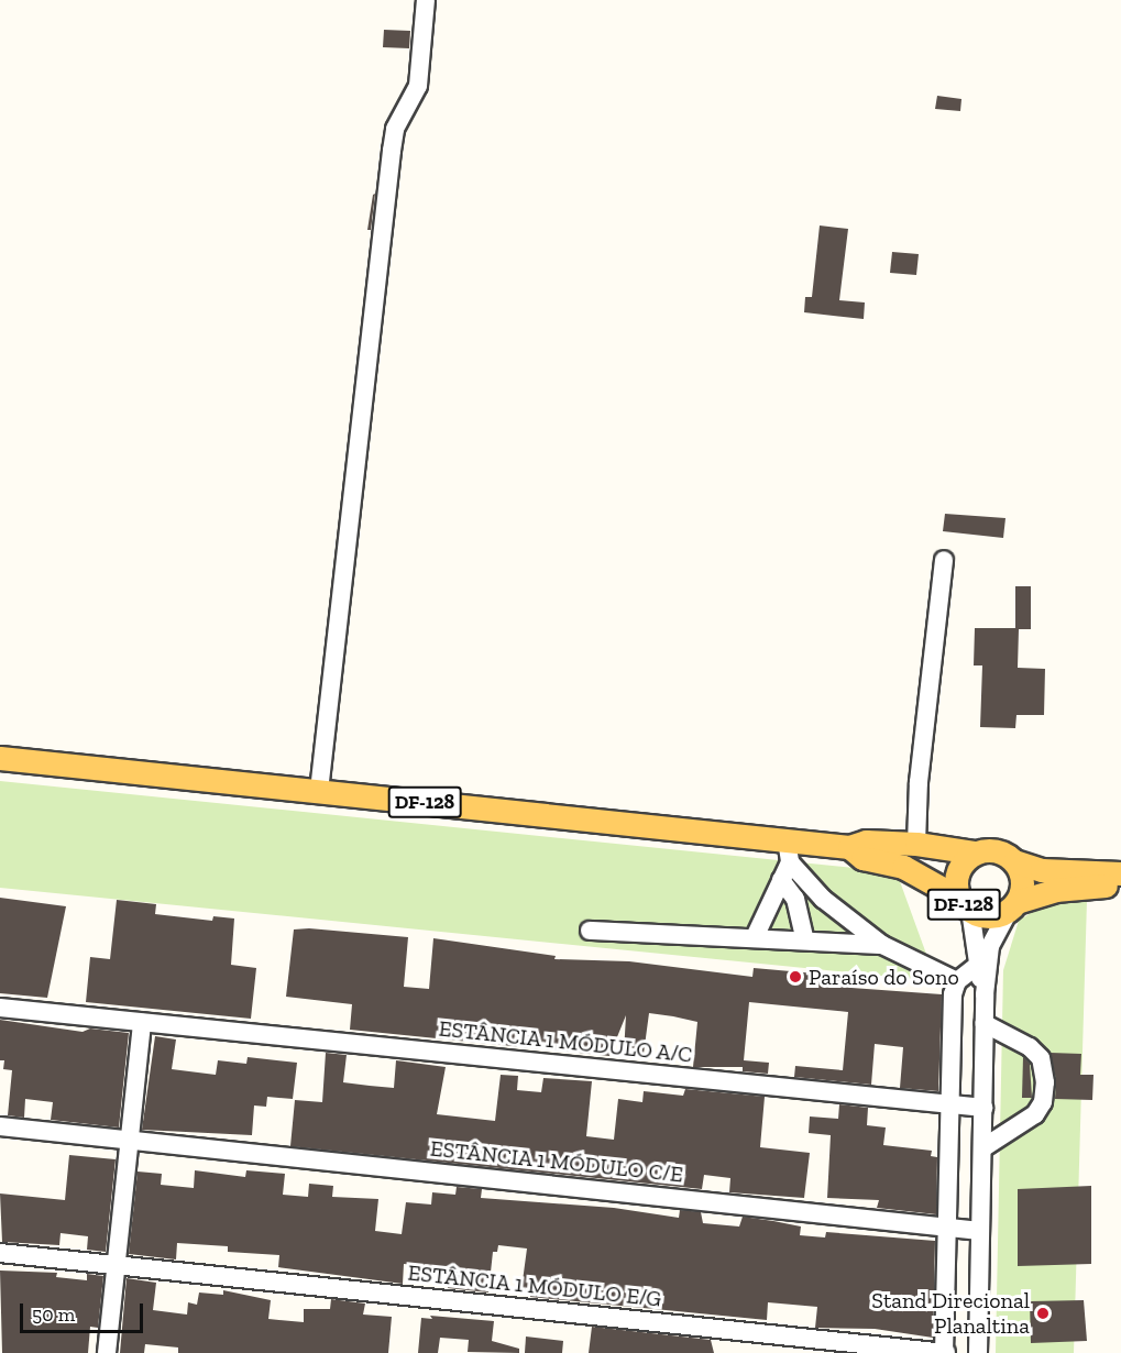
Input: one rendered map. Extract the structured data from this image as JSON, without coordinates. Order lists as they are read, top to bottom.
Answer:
{
  "streets": {
    "main road": ["DF-128"],
    "street": ["ESTÂNCIA 1 MÓDULO A/C", "ESTÂNCIA 1 MÓDULO C/E", "ESTÂNCIA 1 MÓDULO E/G"]
  },
  "places": ["Paraíso do Sono", "Stand Direcional Planaltina"],
  "scale_bar": "50 m"
}
